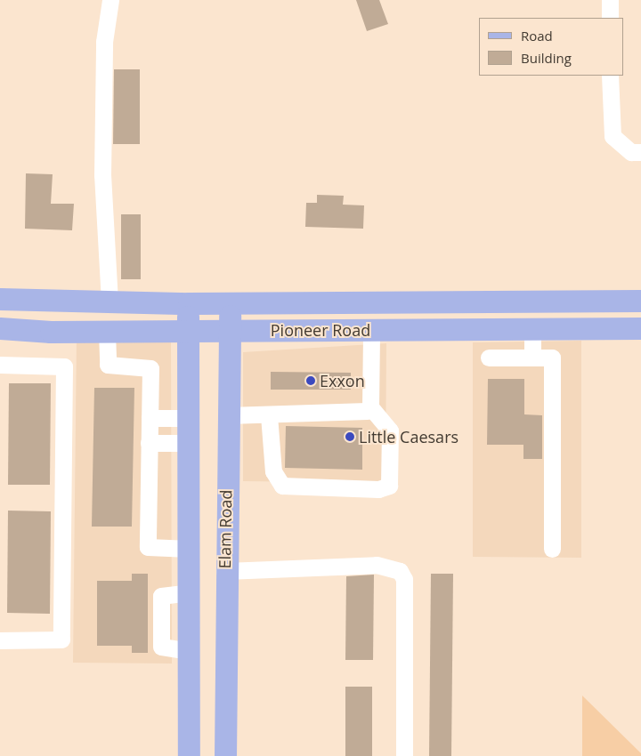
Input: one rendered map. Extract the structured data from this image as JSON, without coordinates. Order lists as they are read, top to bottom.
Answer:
{
  "streets": {
    "main road": ["Pioneer Road", "Elam Road"]
  },
  "crossings": [
    ["Pioneer Road", "Elam Road"]
  ],
  "places": ["Exxon", "Little Caesars"],
  "legend": ["Road", "Building"]
}
